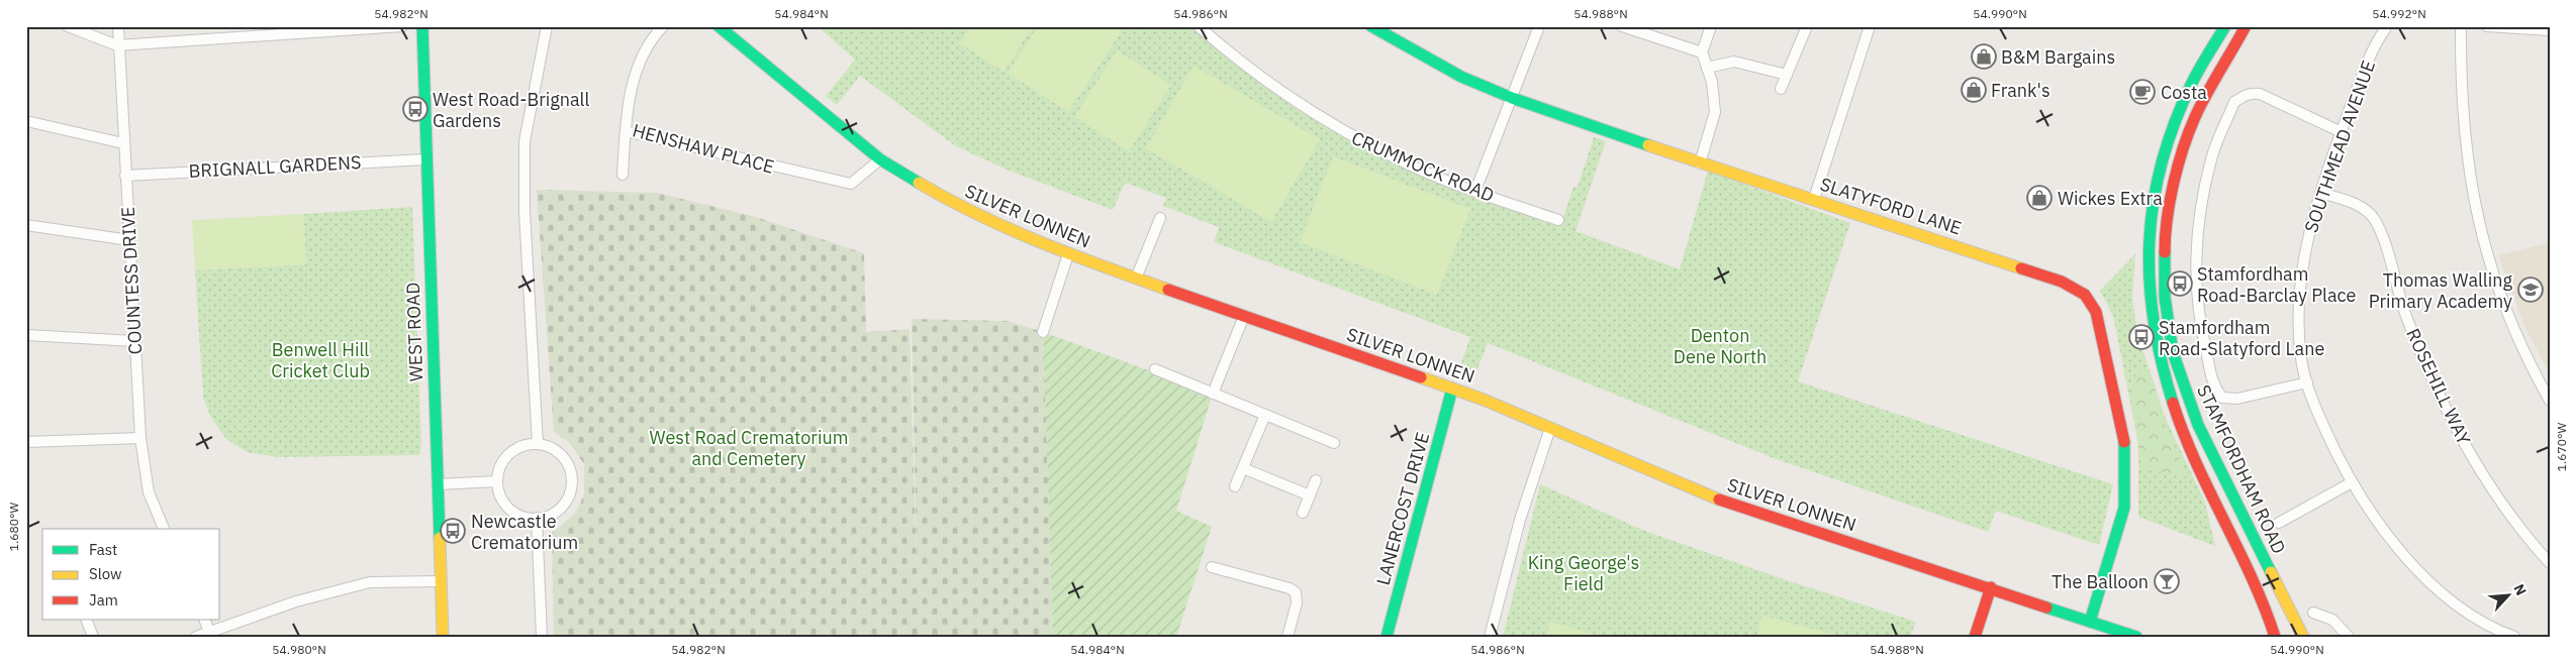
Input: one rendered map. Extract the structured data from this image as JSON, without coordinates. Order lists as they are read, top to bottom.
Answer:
{
  "streets": {
    "main road": [
      "SLATYFORD LANE",
      "SILVER LONNEN",
      "WEST ROAD",
      "STAMFORDHAM ROAD",
      "LANERCOST DRIVE"
    ],
    "street": [
      "SOUTHMEAD AVENUE",
      "HENSHAW PLACE",
      "BRIGNALL GARDENS",
      "CRUMMOCK ROAD",
      "COUNTESS DRIVE",
      "ROSEHILL WAY"
    ]
  },
  "crossings": [
    ["SOUTHMEAD AVENUE", "ROSEHILL WAY"],
    ["HENSHAW PLACE", "SILVER LONNEN"],
    ["BRIGNALL GARDENS", "COUNTESS DRIVE"],
    ["BRIGNALL GARDENS", "WEST ROAD"],
    ["SLATYFORD LANE", "SILVER LONNEN"],
    ["SILVER LONNEN", "LANERCOST DRIVE"]
  ],
  "parks": [
    "Denton Dene North",
    "Benwell Hill Cricket Club",
    "West Road Crematorium and Cemetery",
    "King George's Field"
  ],
  "places": {
    "shop": ["B&M Bargains", "Frank's", "Wickes Extra"],
    "cafe": ["Costa"],
    "bus stop": [
      "West Road-Brignall Gardens",
      "Stamfordham Road-Barclay Place",
      "Stamfordham Road-Slatyford Lane",
      "Newcastle Crematorium"
    ],
    "school or university": ["Thomas Walling Primary Academy"],
    "bar": ["The Balloon"]
  },
  "legend": ["Fast", "Slow", "Jam"],
  "north": "top right",
  "coordinates": [
    "54.982°N",
    "54.984°N",
    "54.986°N",
    "54.988°N",
    "54.990°N",
    "54.992°N",
    "1.670°W",
    "1.680°W",
    "54.980°N"
  ]
}
